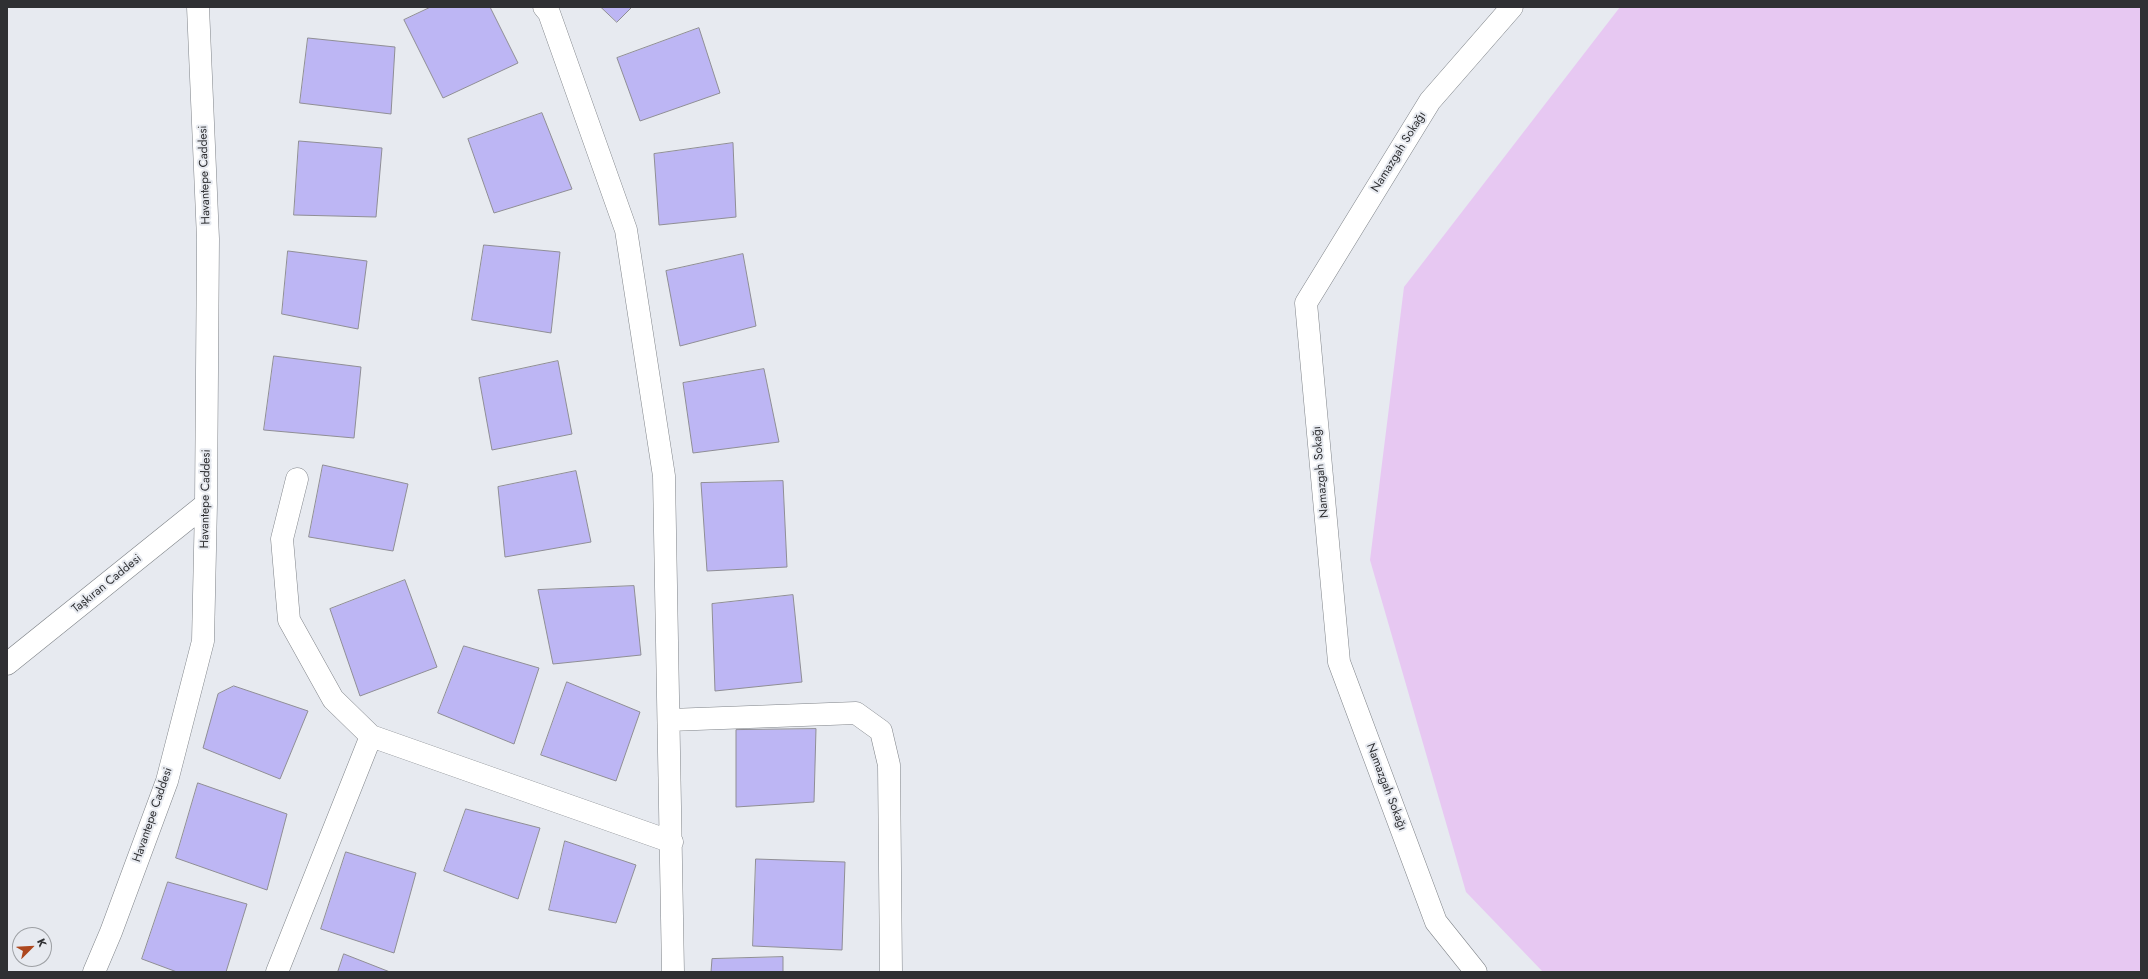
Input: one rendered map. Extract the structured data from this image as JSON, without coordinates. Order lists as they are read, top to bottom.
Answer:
{
  "streets": {
    "street": ["Namazgah Sokağı", "Havantepe Caddesi", "Taşkıran Caddesi"]
  },
  "crossings": [
    ["Havantepe Caddesi", "Taşkıran Caddesi"]
  ],
  "north": "top right"
}
